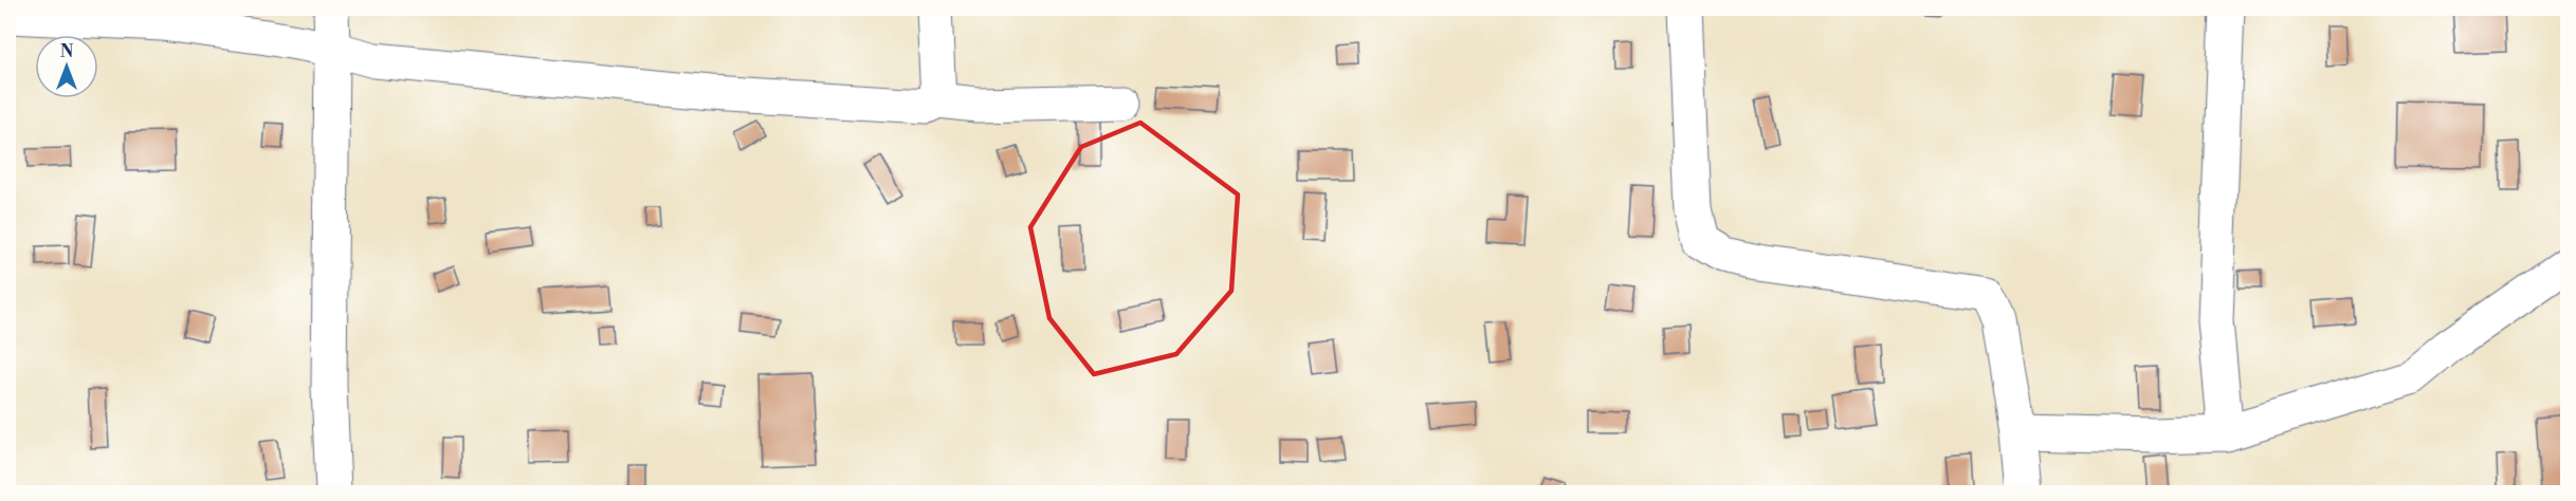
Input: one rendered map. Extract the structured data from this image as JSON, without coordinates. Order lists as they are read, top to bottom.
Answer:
{
  "north": "top"
}
